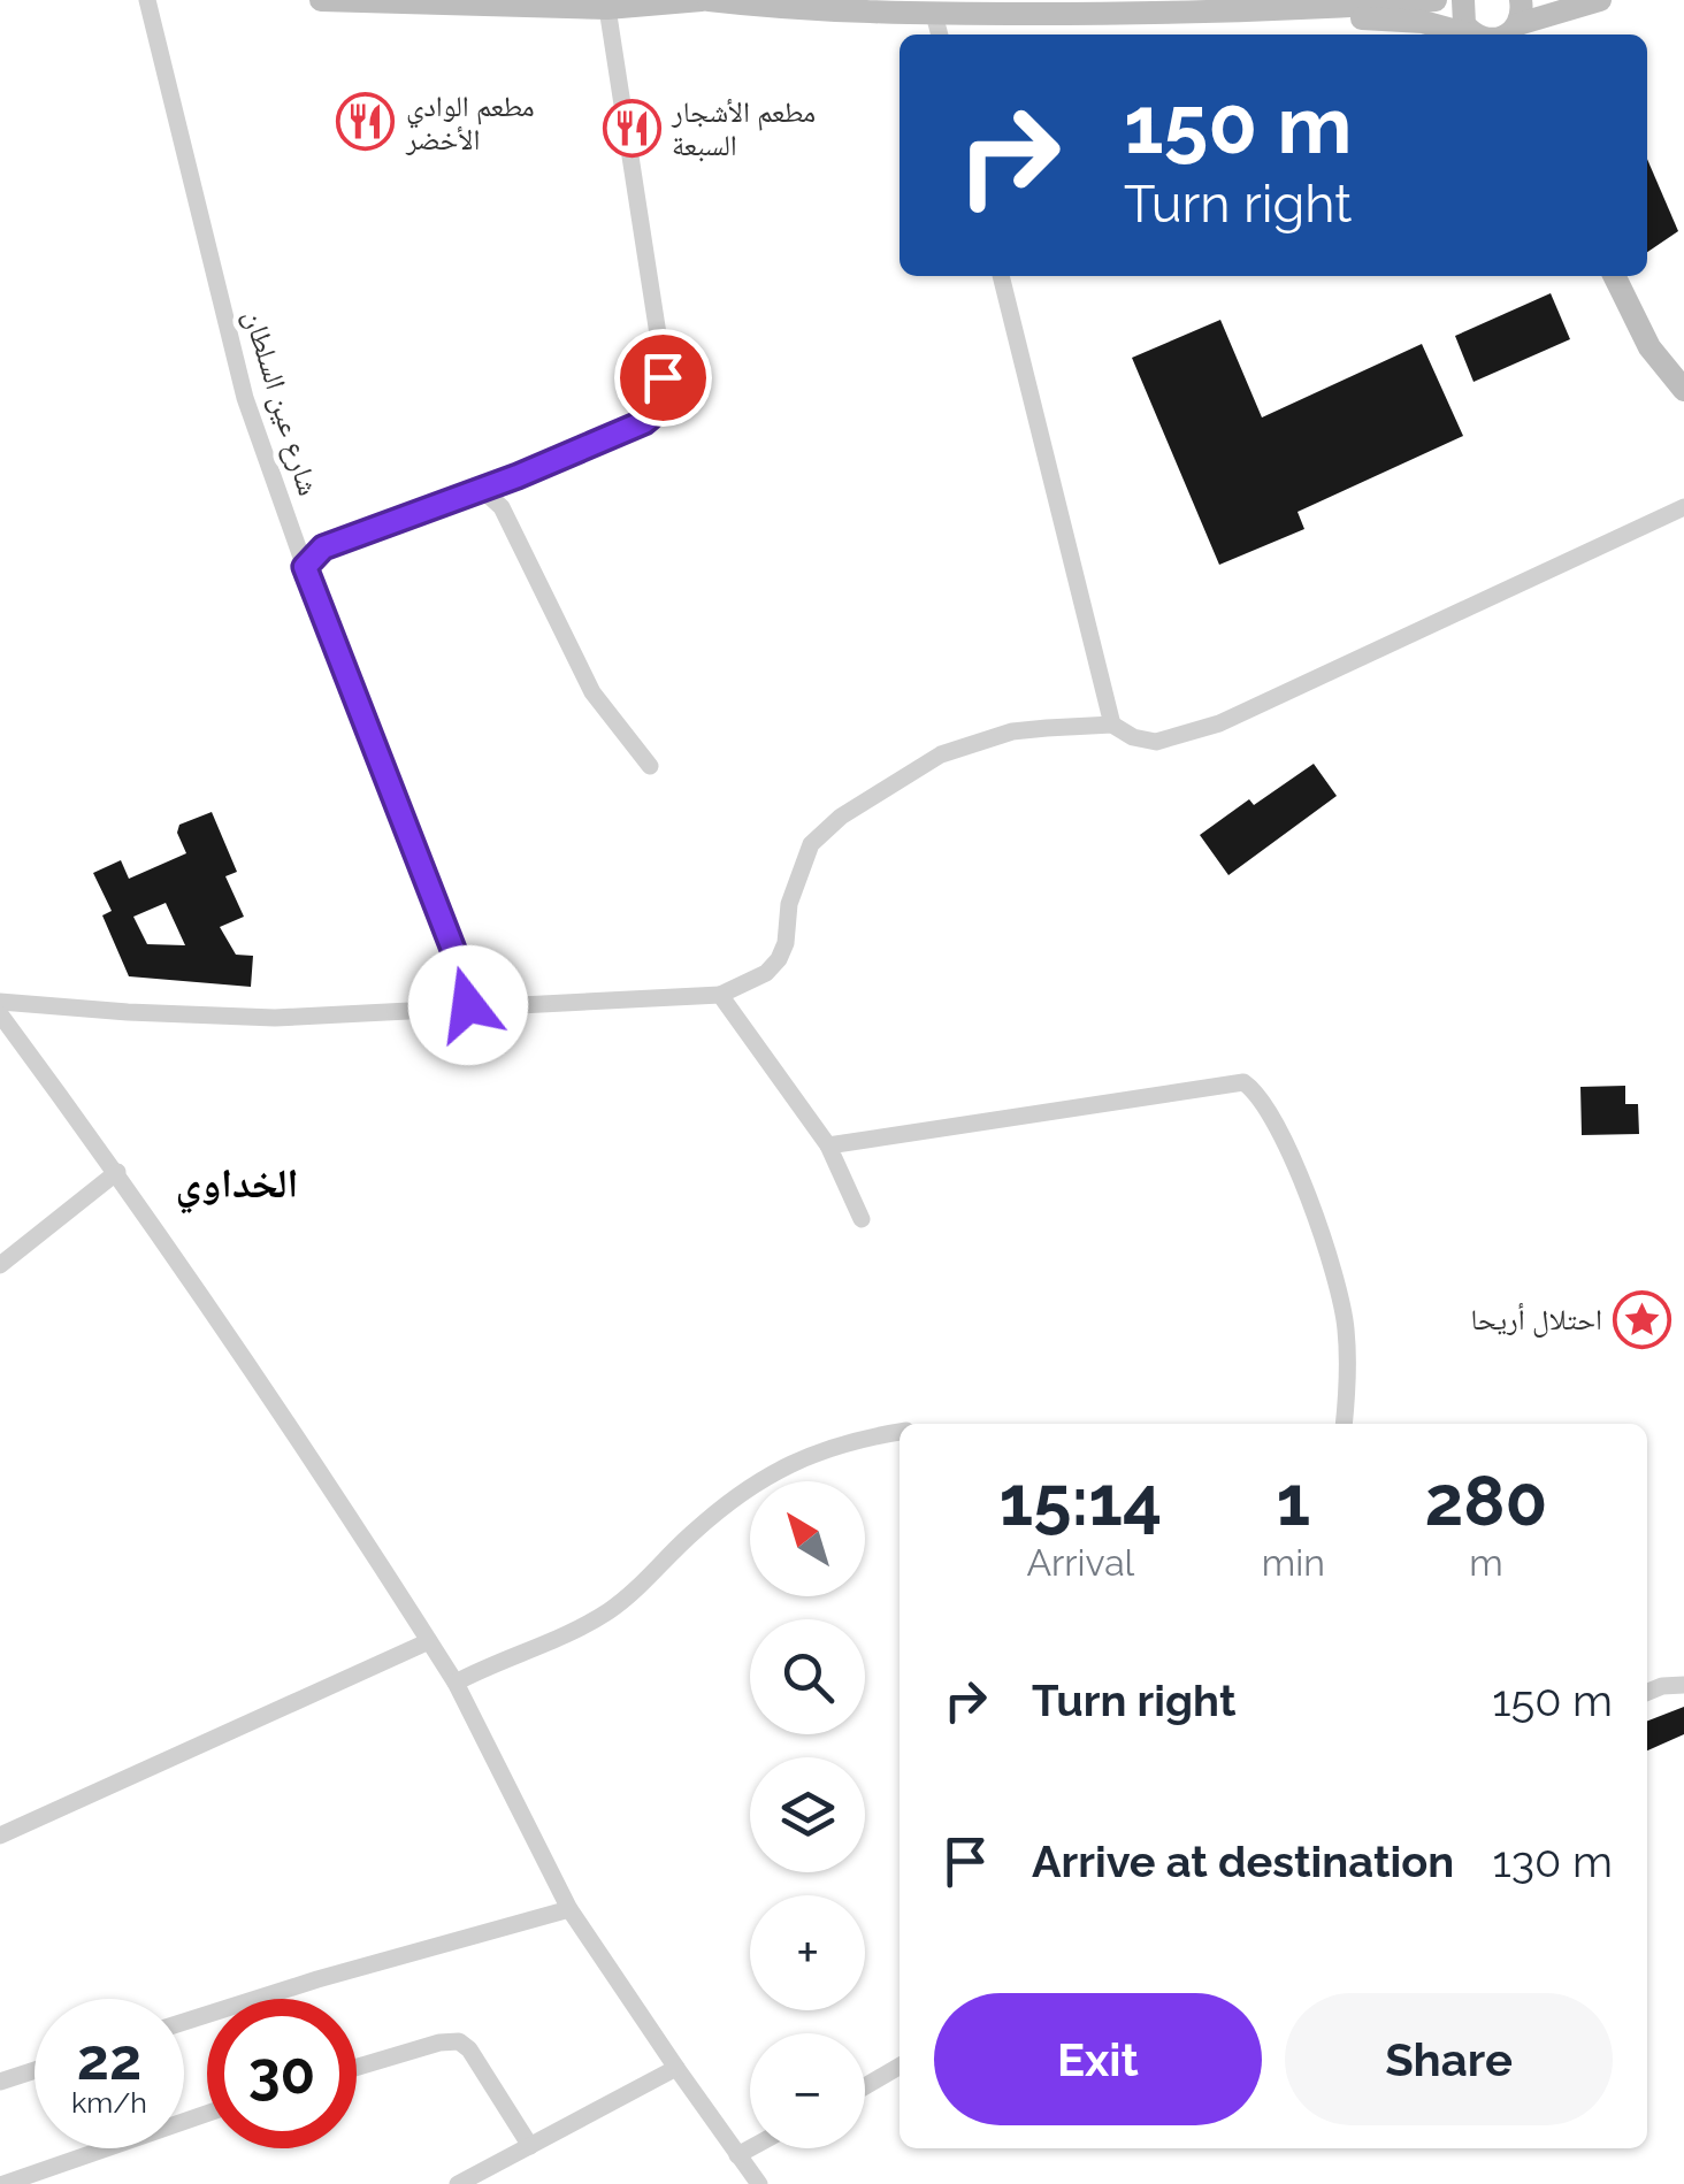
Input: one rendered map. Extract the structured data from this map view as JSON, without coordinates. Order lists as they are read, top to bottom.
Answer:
{
  "streets": {
    "street": ["شارع عين السلطان"]
  },
  "districts": ["الخداوي"],
  "places": {
    "restaurant": ["مطعم الوادي الأخضر", "مطعم الأشجار السبعة"],
    "place": ["احتلال أريحا"]
  },
  "north": "top left",
  "page": {
    "turn": ["150 m", "Turn right"],
    "eta": [
      "15:14",
      "Arrival",
      "1",
      "min",
      "280",
      "m"
    ],
    "map_buttons": ["+", "−"],
    "list": [
      {
        "name": "Turn right",
        "value": "150 m"
      },
      {
        "name": "Arrive at destination",
        "value": "130 m"
      }
    ],
    "buttons": ["Exit", "Share"],
    "speed": "22 km/h",
    "limit": "30"
  }
}
